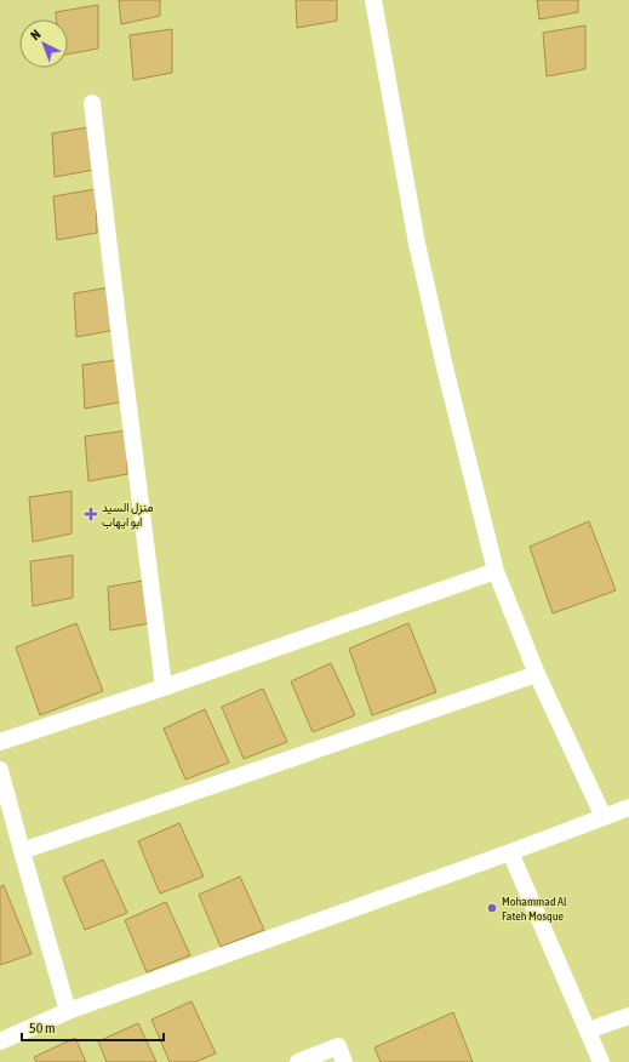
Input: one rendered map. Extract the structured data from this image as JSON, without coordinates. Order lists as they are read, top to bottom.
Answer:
{
  "places": {
    "health": ["منزل السيد ابو ايهاب"],
    "other": ["Mohammad Al Fateh Mosque"]
  },
  "scale_bar": "50 m",
  "north": "top left"
}
